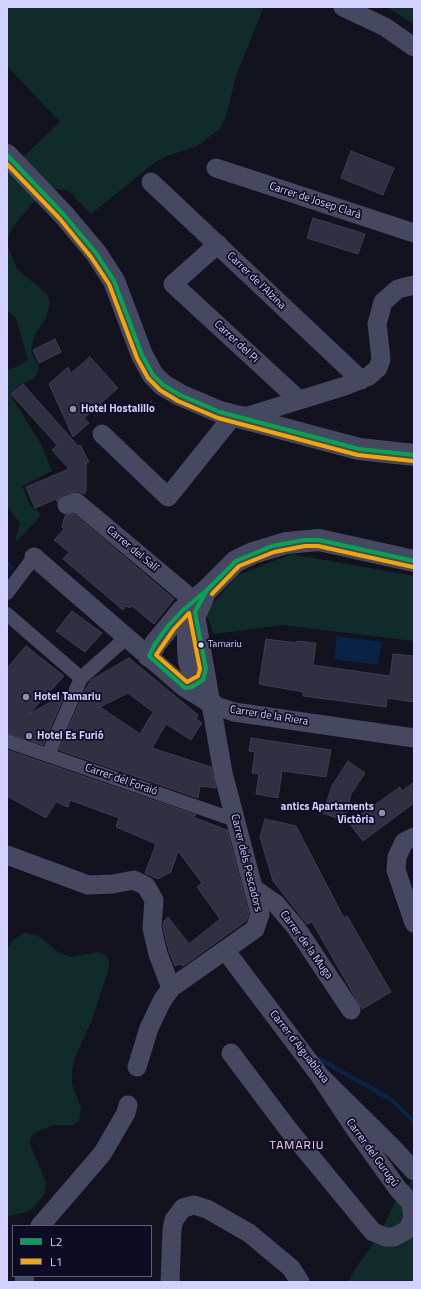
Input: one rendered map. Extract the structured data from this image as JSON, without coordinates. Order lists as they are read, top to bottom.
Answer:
{
  "streets": {
    "street": [
      "Carrer de Josep Clarà",
      "Carrer de l'Alzina",
      "Carrer del Pi",
      "Carrer del Salí",
      "Carrer de la Riera",
      "Carrer del Foraió",
      "Carrer dels Pescadors",
      "Carrer de la Muga",
      "Carrer d'Aiguablava",
      "Carrer del Gurugú"
    ]
  },
  "crossings": [
    ["Carrer de l'Alzina", "Carrer del Pi"],
    ["Carrer de la Riera", "Carrer dels Pescadors"],
    ["Carrer del Foraió", "Carrer dels Pescadors"],
    ["Carrer dels Pescadors", "Carrer de la Muga"],
    ["Carrer dels Pescadors", "Carrer d'Aiguablava"],
    ["Carrer d'Aiguablava", "Carrer del Gurugú"]
  ],
  "districts": ["TAMARIU"],
  "places": [
    "Hotel Hostalillo",
    "Tamariu",
    "Hotel Tamariu",
    "Hotel Es Furió",
    "antics Apartaments Victòria"
  ],
  "lines": ["transit line L2", "transit line L1"],
  "legend": ["L2", "L1"]
}
